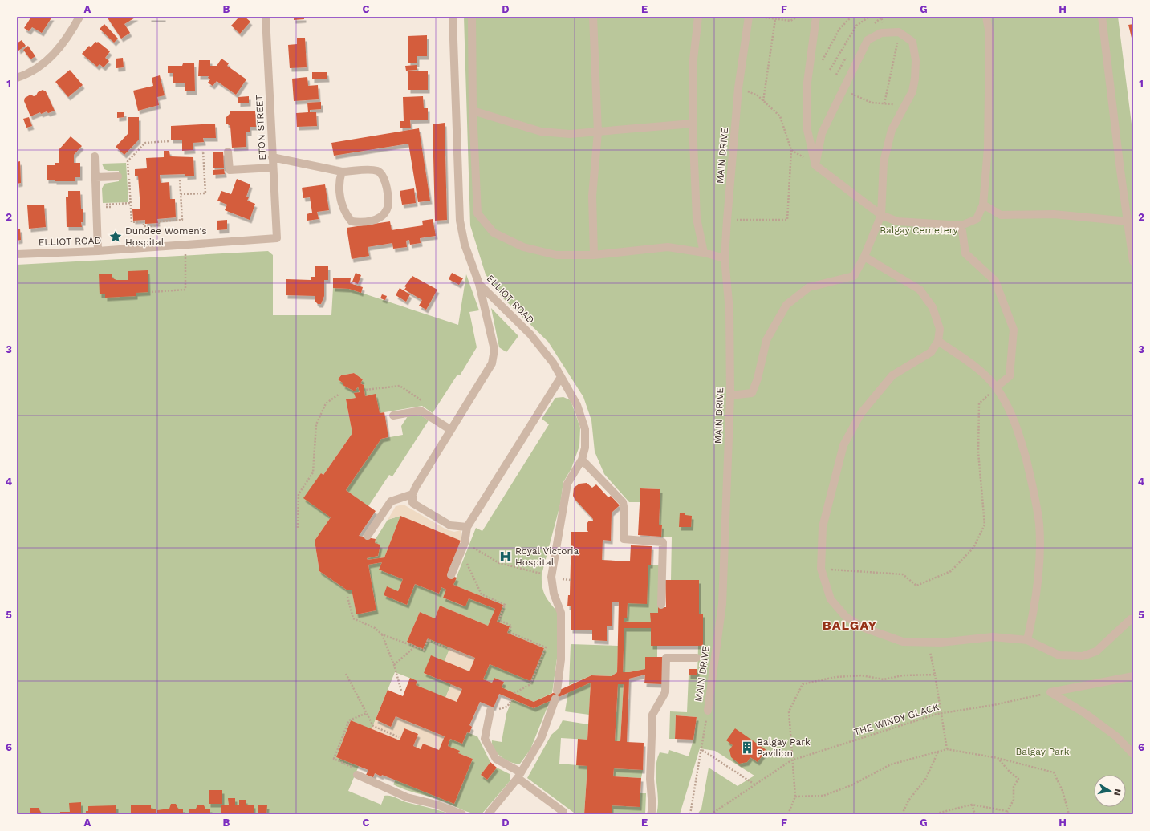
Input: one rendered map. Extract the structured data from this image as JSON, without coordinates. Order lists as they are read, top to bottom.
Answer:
{
  "streets": {
    "street": ["ETON STREET", "MAIN DRIVE", "ELLIOT ROAD"],
    "path": ["THE WINDY GLACK"]
  },
  "crossings": [
    ["ETON STREET", "ELLIOT ROAD"]
  ],
  "districts": ["BALGAY"],
  "parks": ["Balgay Cemetery", "Balgay Park"],
  "places": {
    "place": ["Dundee Women's Hospital"],
    "hospital": ["Royal Victoria Hospital"],
    "building": ["Balgay Park Pavilion"]
  },
  "north": "right",
  "grid": {
    "columns": [
      "A",
      "B",
      "C",
      "D",
      "E",
      "F",
      "G",
      "H"
    ],
    "rows": [
      "1",
      "2",
      "3",
      "4",
      "5",
      "6"
    ]
  }
}
